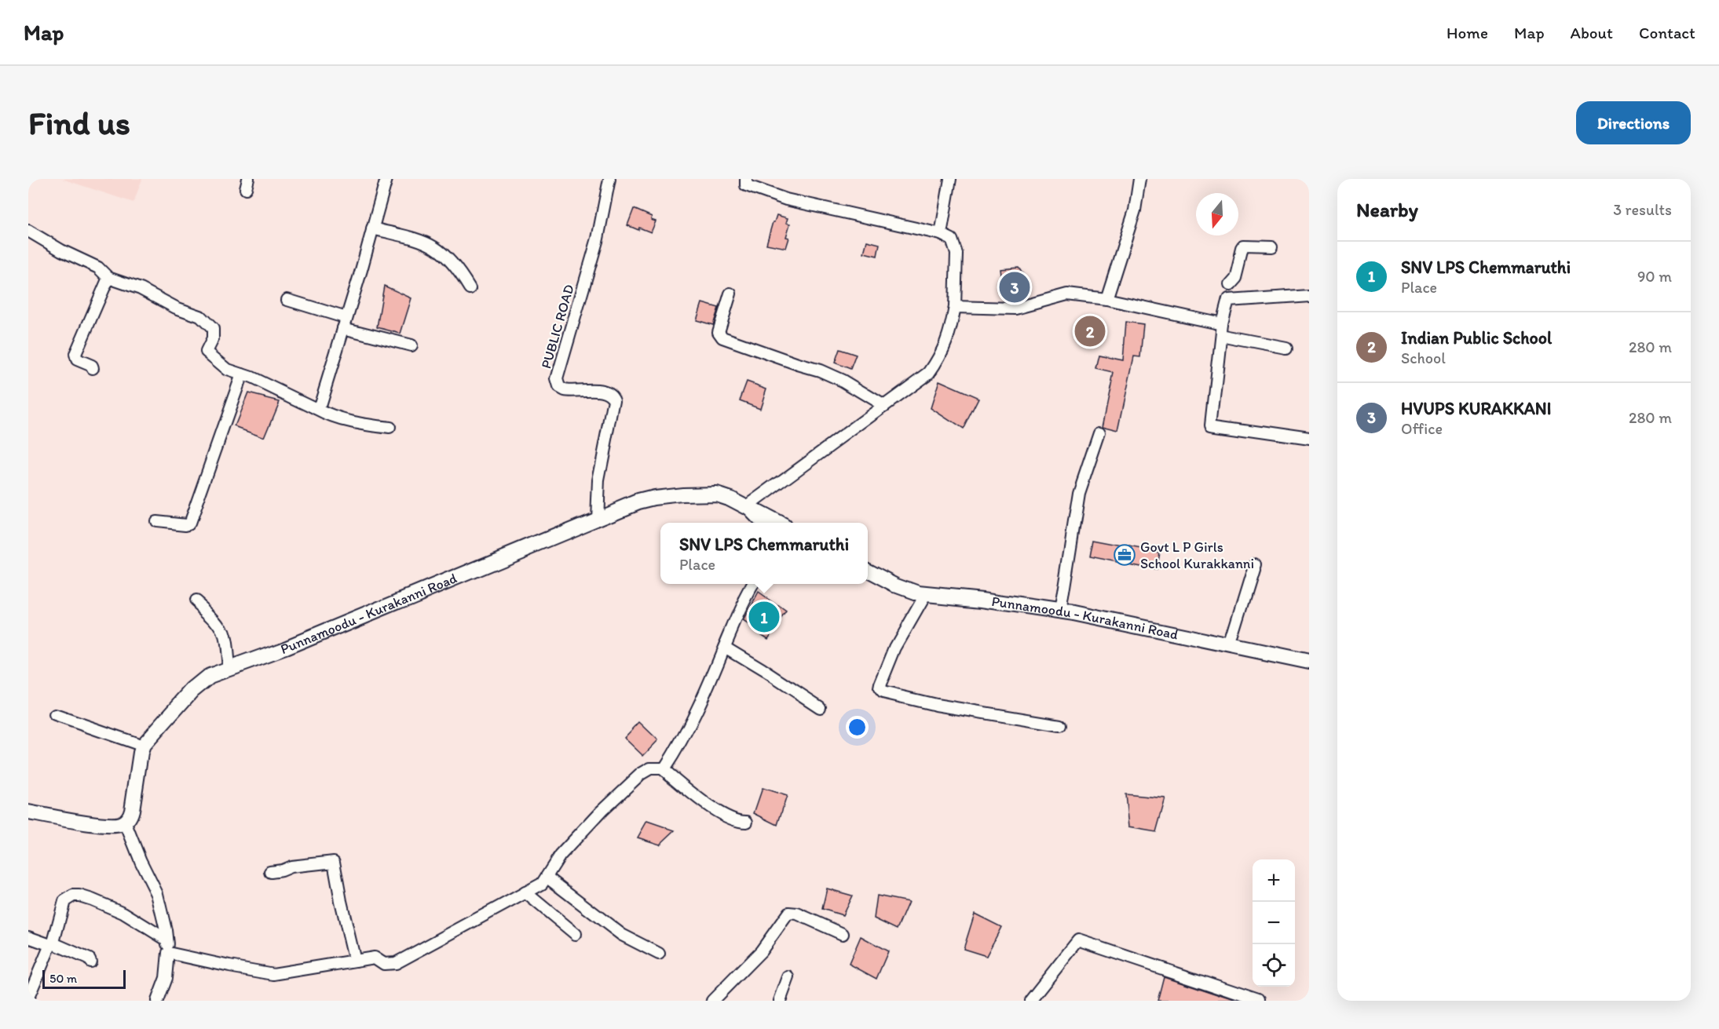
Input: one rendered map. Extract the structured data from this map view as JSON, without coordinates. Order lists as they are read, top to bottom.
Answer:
{
  "streets": {
    "main road": ["Punnamoodu - Kurakanni Road"],
    "street": ["PUBLIC ROAD"]
  },
  "crossings": [
    ["PUBLIC ROAD", "Punnamoodu - Kurakanni Road"]
  ],
  "places": {
    "office": ["Govt L P Girls School Kurakkanni"]
  },
  "scale_bar": "50 m",
  "north": "bottom",
  "page": {
    "header": "Map",
    "nav": [
      "Home",
      "Map",
      "About",
      "Contact"
    ],
    "buttons": "Directions",
    "title": "Find us",
    "heading": ["Nearby", "3 results"],
    "list": [
      {
        "mark": "1",
        "name": "SNV LPS Chemmaruthi",
        "note": "Place",
        "value": "90 m"
      },
      {
        "mark": "2",
        "name": "Indian Public School",
        "note": "School",
        "value": "280 m"
      },
      {
        "mark": "3",
        "name": "HVUPS KURAKKANI",
        "note": "Office",
        "value": "280 m"
      }
    ],
    "pins": ["3", "2", "1"],
    "popup": ["SNV LPS Chemmaruthi", "Place"],
    "map_buttons": ["+", "−"],
    "scale": "50 m"
  }
}
